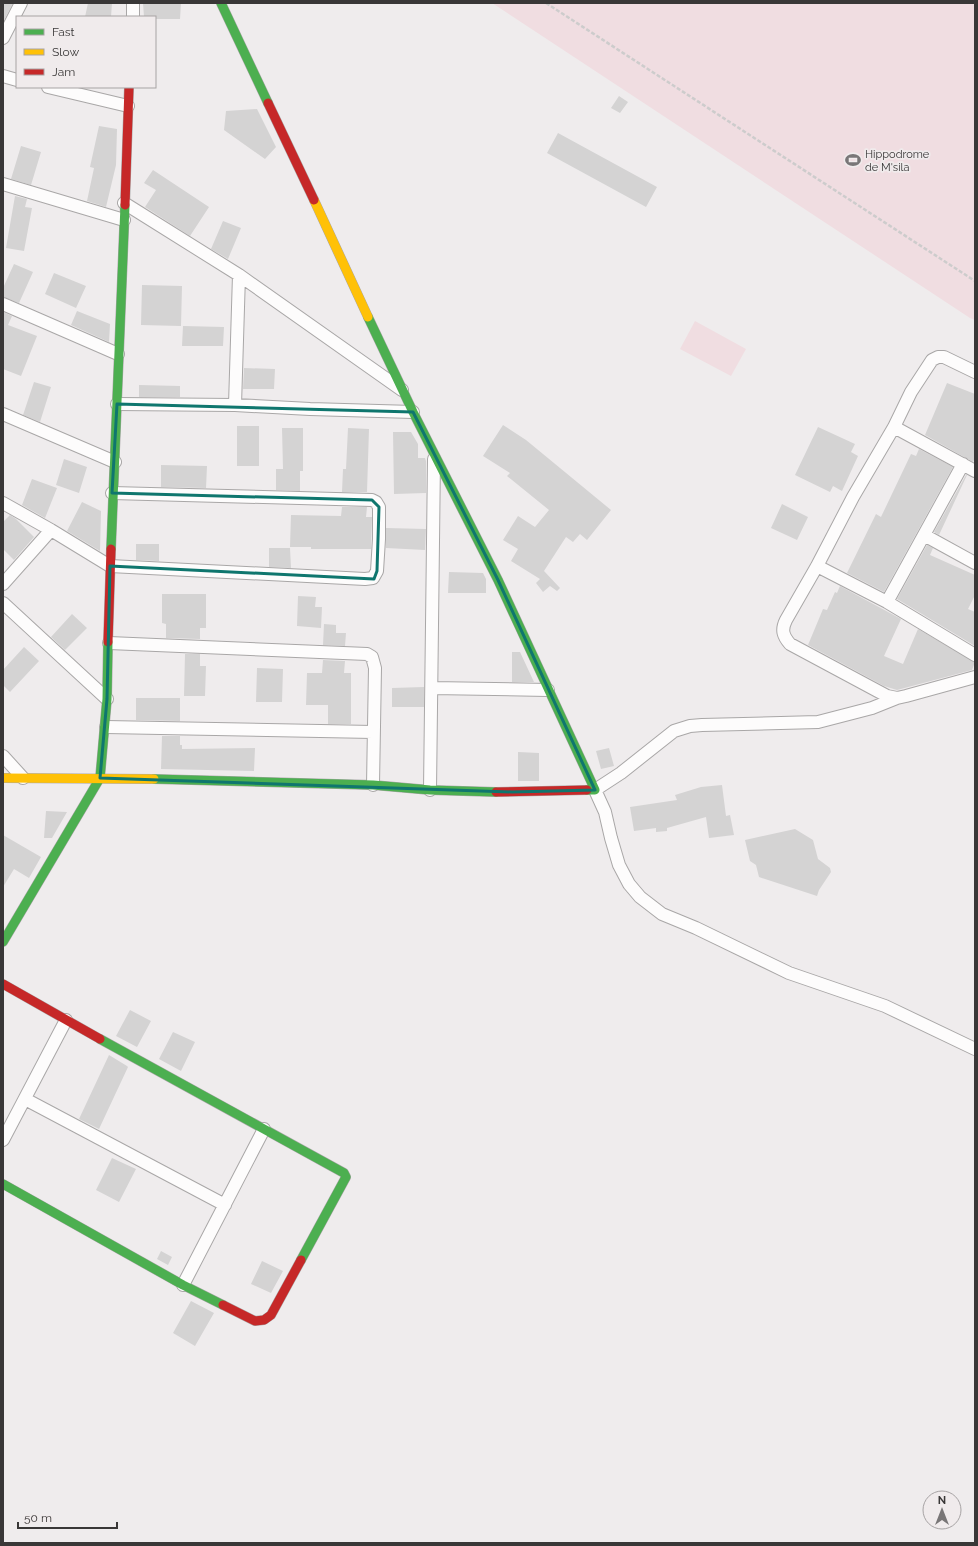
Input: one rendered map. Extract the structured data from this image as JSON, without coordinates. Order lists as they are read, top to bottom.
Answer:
{
  "places": {
    "sports": ["Hippodrome de M'sila"]
  },
  "legend": ["Fast", "Slow", "Jam"],
  "scale_bar": "50 m",
  "north": "top"
}
